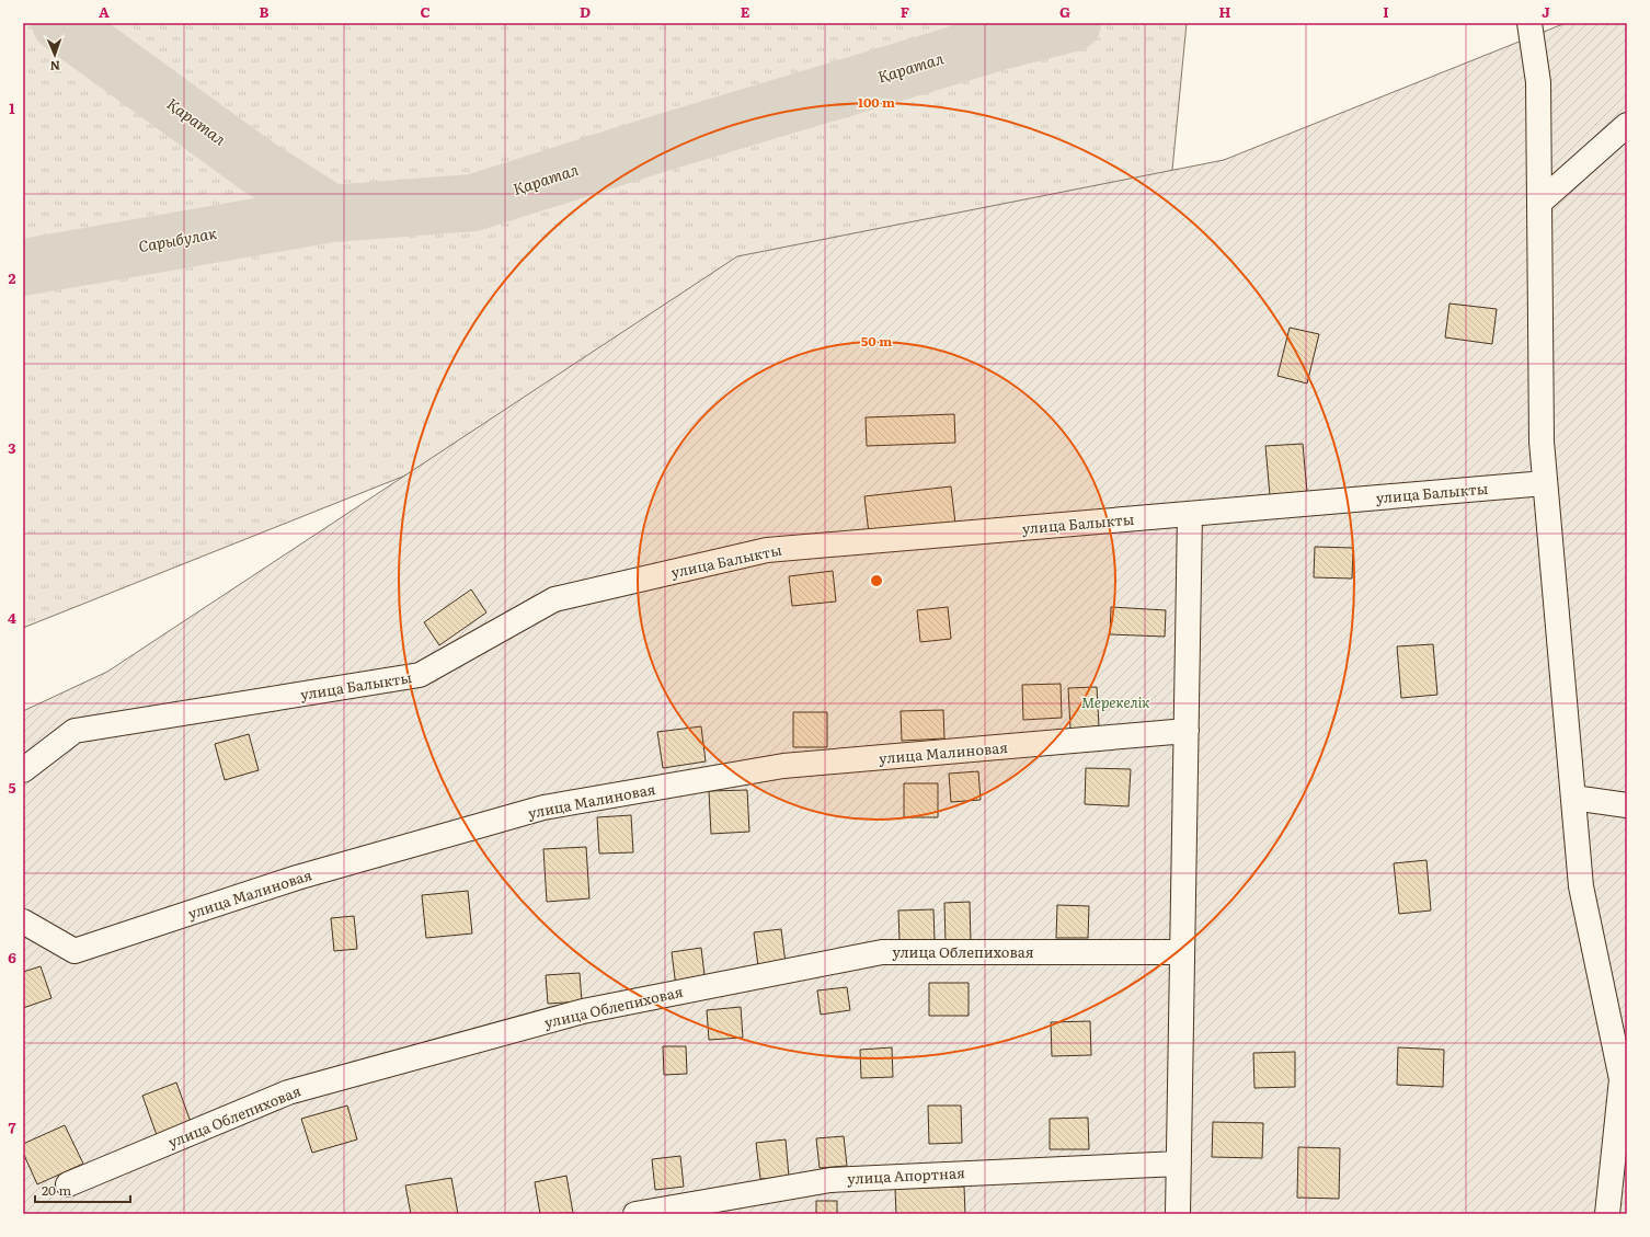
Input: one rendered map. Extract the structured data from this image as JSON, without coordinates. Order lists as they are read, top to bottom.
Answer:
{
  "streets": {
    "street": [
      "улица Балыкты",
      "улица Малиновая",
      "улица Облепиховая",
      "улица Апортная"
    ]
  },
  "water": ["Қаратал", "Сарыбулак"],
  "parks": ["Мерекелік"],
  "scale_bar": "20 m",
  "north": "bottom",
  "grid": {
    "columns": [
      "A",
      "B",
      "C",
      "D",
      "E",
      "F",
      "G",
      "H",
      "I",
      "J"
    ],
    "rows": [
      "1",
      "2",
      "3",
      "4",
      "5",
      "6",
      "7"
    ]
  },
  "rings": ["100 m", "50 m"]
}
